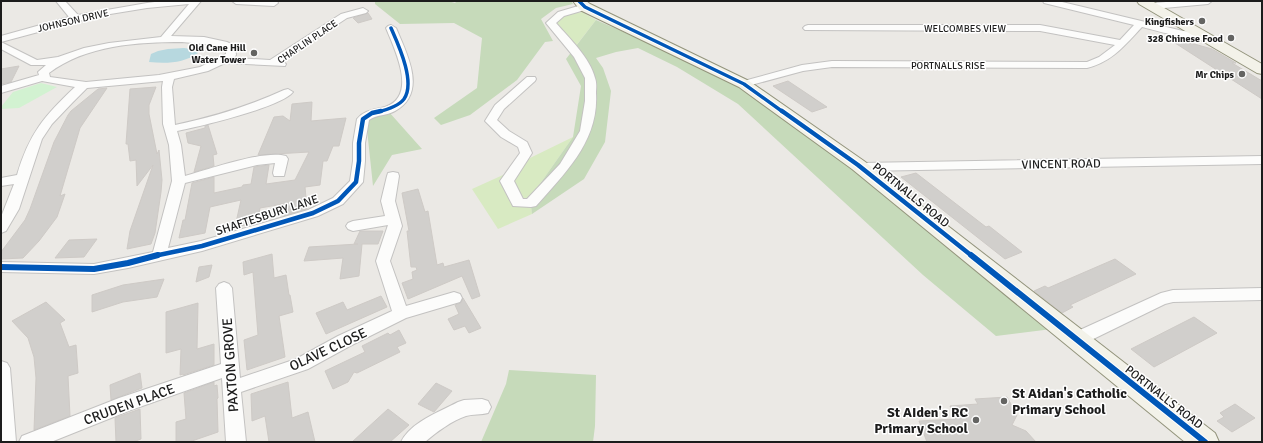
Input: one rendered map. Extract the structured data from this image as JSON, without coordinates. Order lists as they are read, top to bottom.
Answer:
{
  "streets": {
    "street": [
      "JOHNSON DRIVE",
      "WELCOMBES VIEW",
      "CHAPLIN PLACE",
      "PORTNALLS RISE",
      "VINCENT ROAD",
      "PORTNALLS ROAD",
      "SHAFTESBURY LANE",
      "OLAVE CLOSE",
      "PAXTON GROVE",
      "CRUDEN PLACE"
    ]
  },
  "crossings": [
    ["WELCOMBES VIEW", "PORTNALLS RISE"],
    ["PORTNALLS RISE", "PORTNALLS ROAD"],
    ["VINCENT ROAD", "PORTNALLS ROAD"],
    ["OLAVE CLOSE", "PAXTON GROVE"],
    ["PAXTON GROVE", "CRUDEN PLACE"]
  ],
  "places": [
    "Kingfishers",
    "328 Chinese Food",
    "Old Cane Hill Water Tower",
    "Mr Chips",
    "St Aidan's Catholic Primary School",
    "St AIden's RC Primary School"
  ]
}
